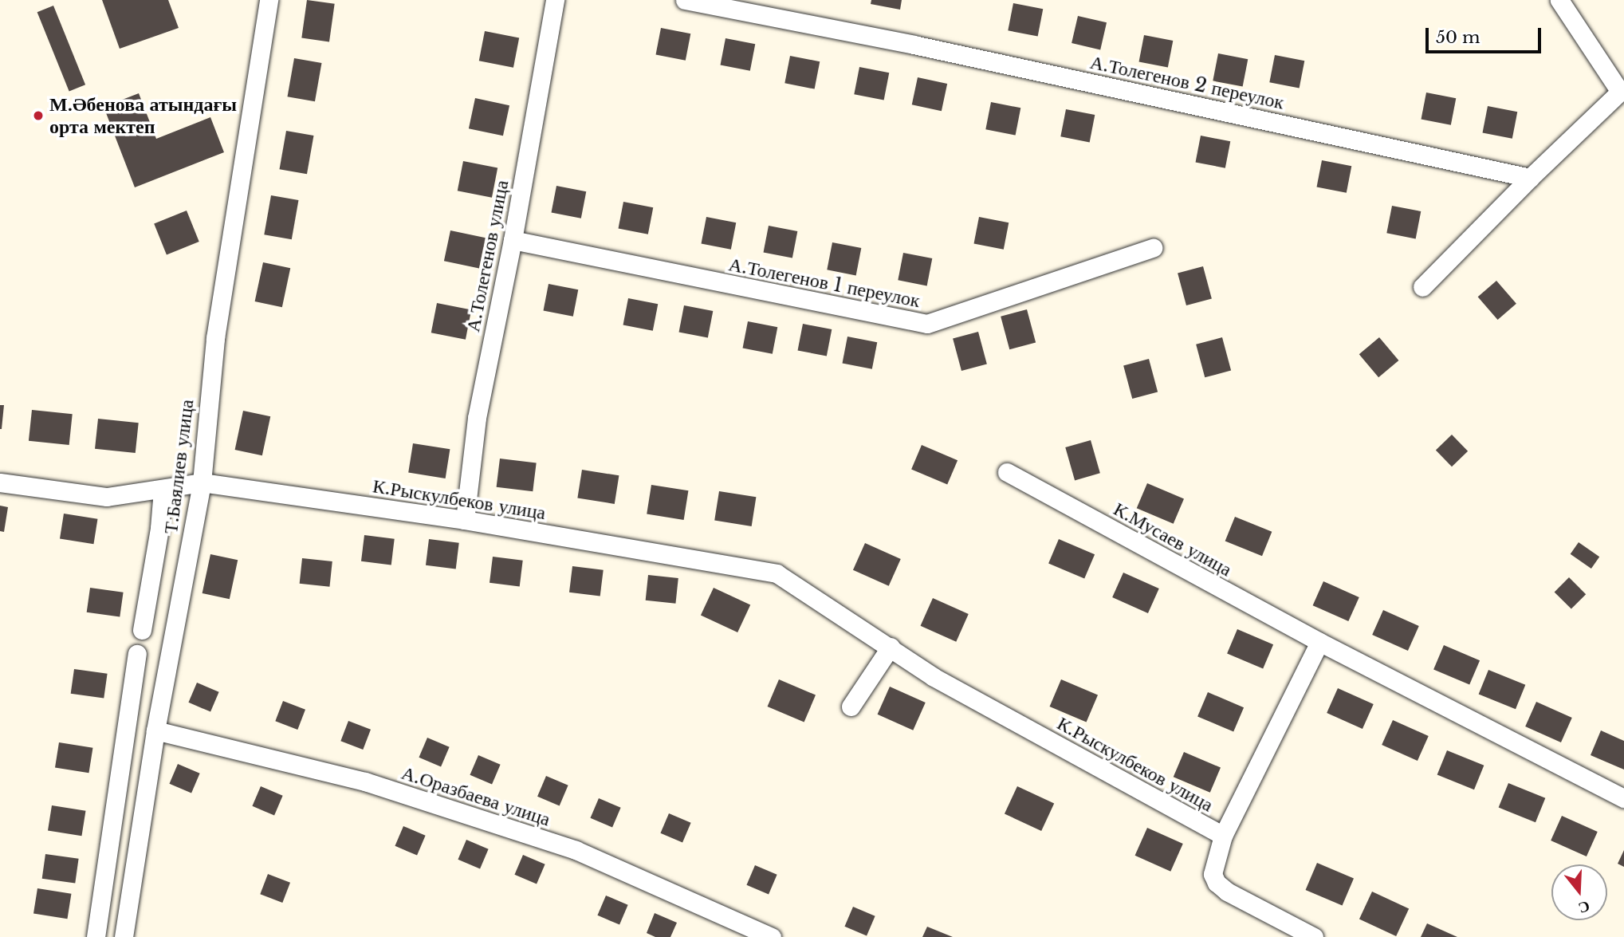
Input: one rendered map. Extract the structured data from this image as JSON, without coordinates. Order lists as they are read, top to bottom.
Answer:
{
  "streets": {
    "street": [
      "А.Толегенов 2 переулок",
      "А.Толегенов улица",
      "А.Толегенов 1 переулок",
      "Т.Баялиев улица",
      "К.Рыскулбеков улица",
      "К.Мусаев улица",
      "А.Оразбаева улица"
    ]
  },
  "crossings": [
    ["А.Толегенов улица", "А.Толегенов 1 переулок"],
    ["А.Толегенов улица", "К.Рыскулбеков улица"],
    ["Т.Баялиев улица", "К.Рыскулбеков улица"],
    ["Т.Баялиев улица", "А.Оразбаева улица"]
  ],
  "places": ["М.Әбенова атындағы орта мектеп"],
  "scale_bar": "50 m",
  "north": "bottom"
}
